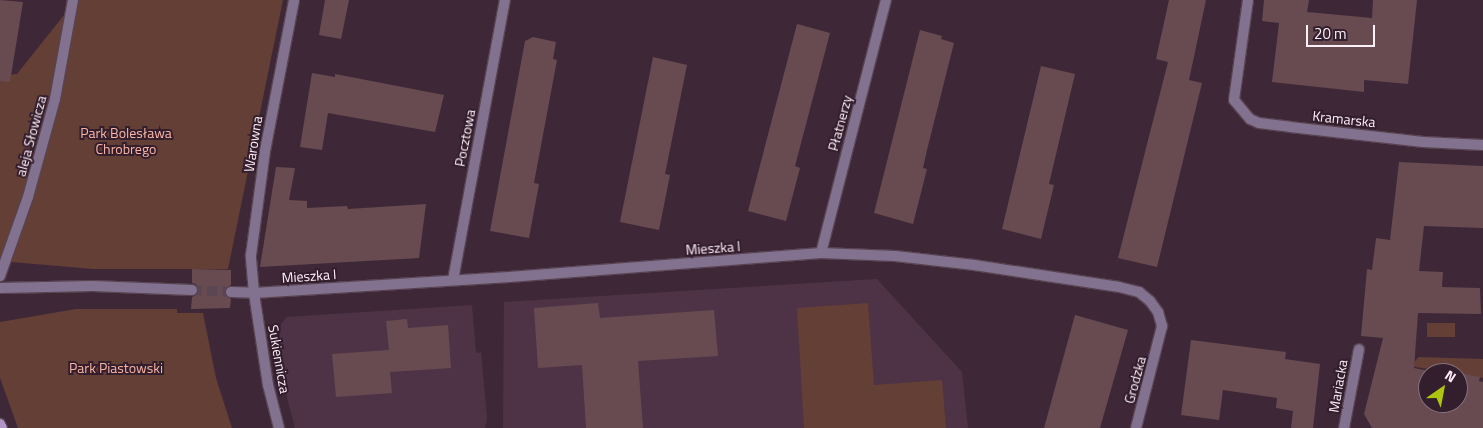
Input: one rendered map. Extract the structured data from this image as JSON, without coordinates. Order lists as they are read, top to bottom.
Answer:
{
  "streets": {
    "street": [
      "Kramarska",
      "Płatnerzy",
      "aleja Słowicza",
      "Pocztowa",
      "Warowna",
      "Mieszka I",
      "Sukiennicza",
      "Grodzka",
      "Mariacka"
    ]
  },
  "crossings": [
    ["Płatnerzy", "Mieszka I"],
    ["Pocztowa", "Mieszka I"],
    ["Warowna", "Mieszka I"],
    ["Warowna", "Sukiennicza"],
    ["Mieszka I", "Sukiennicza"],
    ["Mieszka I", "Grodzka"]
  ],
  "parks": ["Park Bolesława Chrobrego", "Park Piastowski"],
  "scale_bar": "20 m",
  "north": "top right"
}
